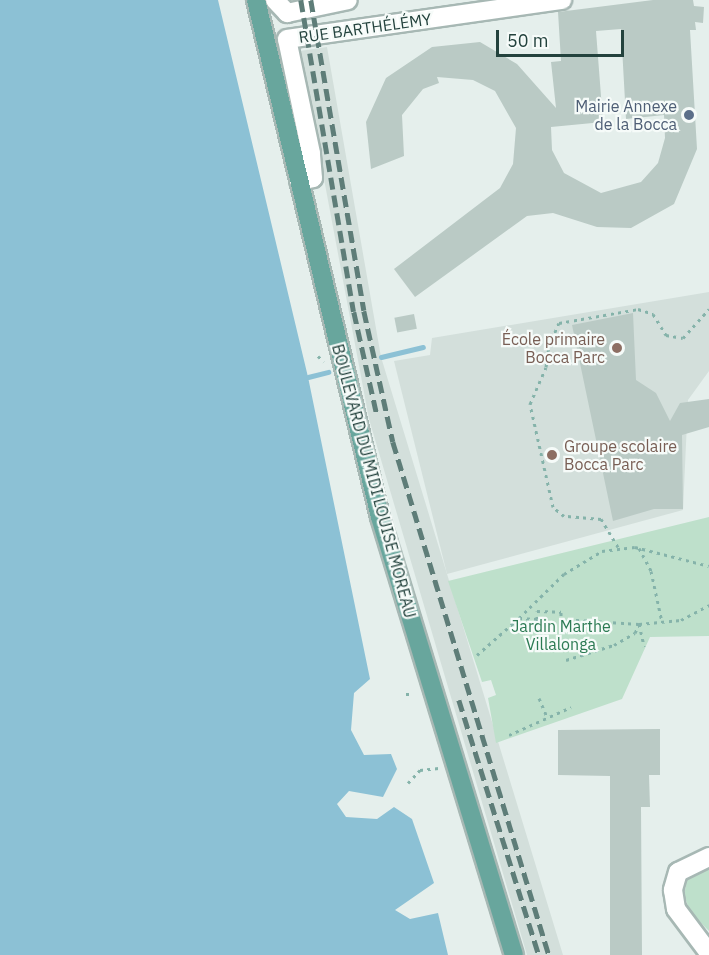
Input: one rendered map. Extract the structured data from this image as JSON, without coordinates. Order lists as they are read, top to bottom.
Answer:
{
  "streets": {
    "main road": ["BOULEVARD DU MIDI LOUISE MOREAU"],
    "street": ["RUE BARTHÉLÉMY"]
  },
  "crossings": [
    ["RUE BARTHÉLÉMY", "BOULEVARD DU MIDI LOUISE MOREAU"]
  ],
  "parks": ["Jardin Marthe Villalonga"],
  "places": ["Mairie Annexe de la Bocca", "École primaire Bocca Parc", "Groupe scolaire Bocca Parc"],
  "scale_bar": "50 m"
}
